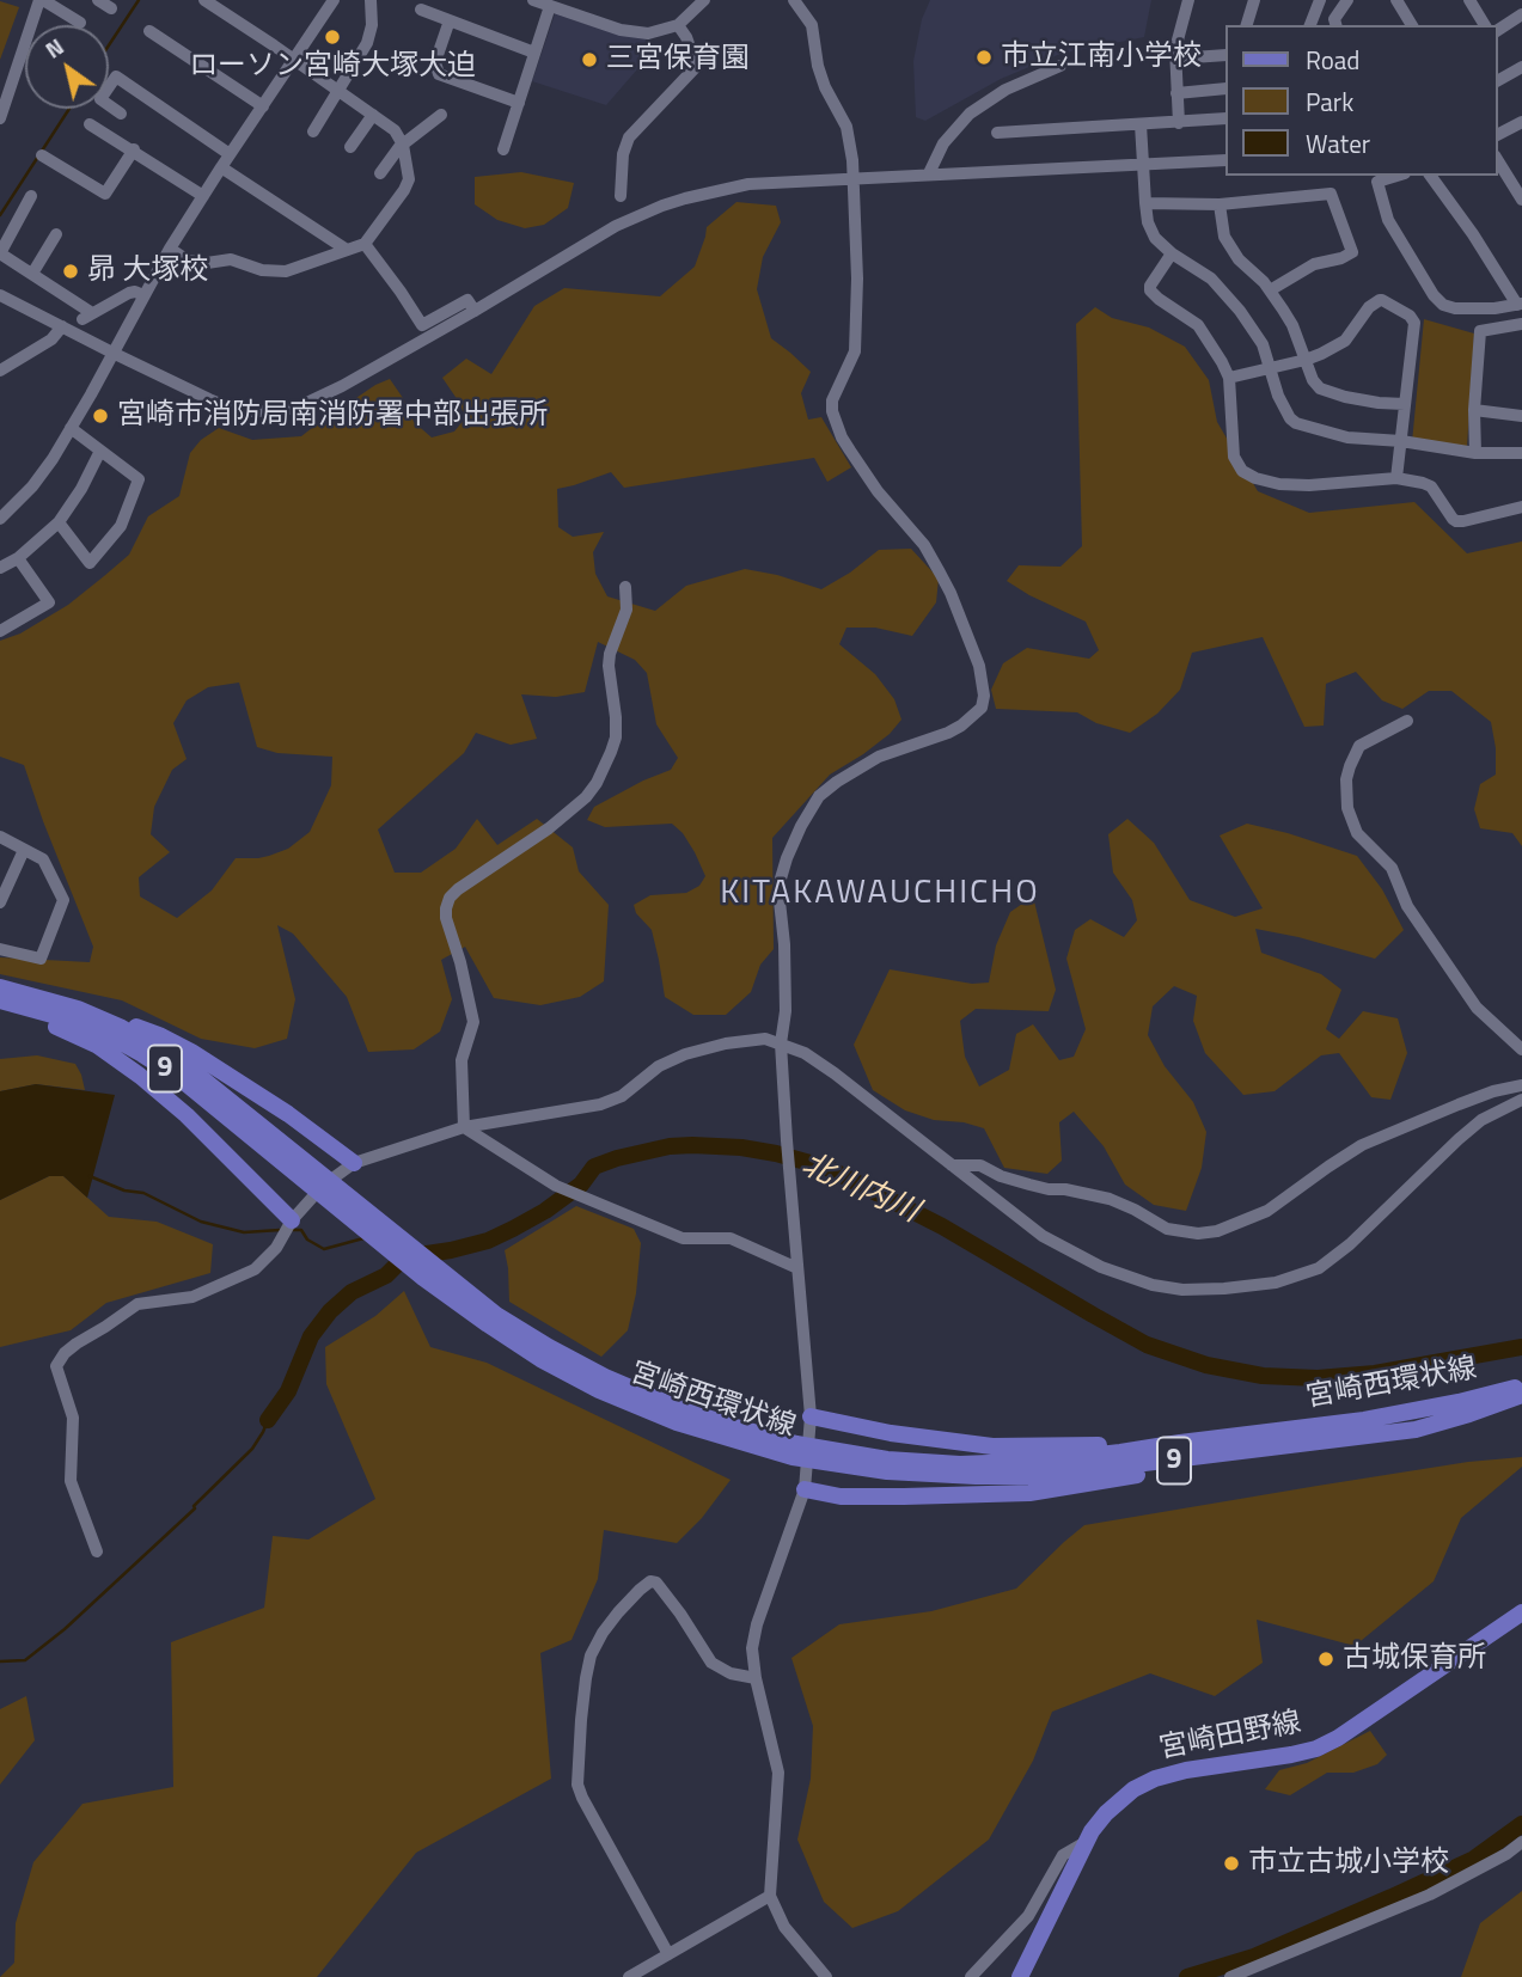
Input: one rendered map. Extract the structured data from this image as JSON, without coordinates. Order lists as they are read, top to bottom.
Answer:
{
  "streets": {
    "main road": ["9", "宮崎西環状線", "宮崎田野線"]
  },
  "districts": ["KITAKAWAUCHICHO"],
  "water": ["北川内川"],
  "places": [
    "ローソン宮崎大塚大迫",
    "市立江南小学校",
    "三宮保育園",
    "昴 大塚校",
    "宮崎市消防局南消防署中部出張所",
    "古城保育所",
    "市立古城小学校"
  ],
  "legend": ["Road", "Park", "Water"],
  "north": "top left"
}
